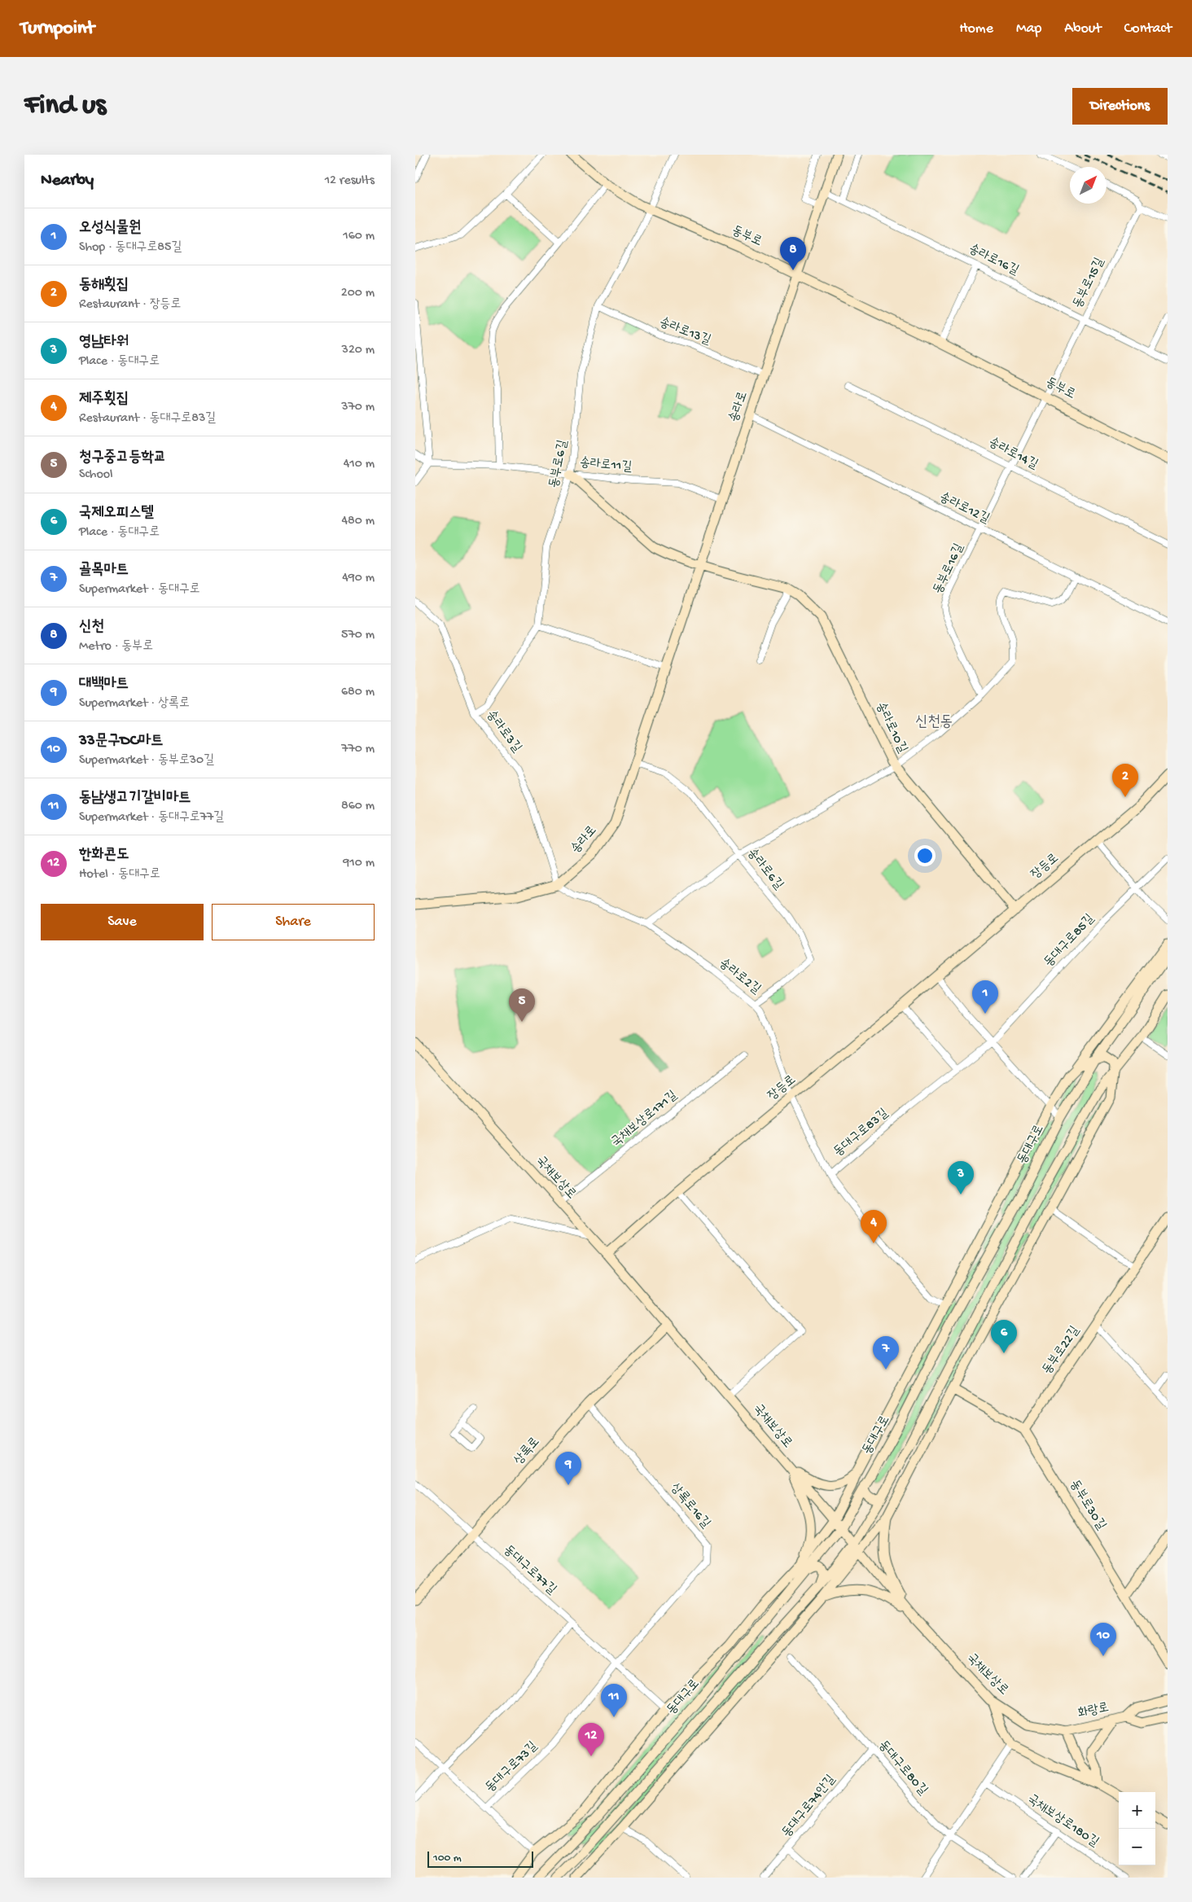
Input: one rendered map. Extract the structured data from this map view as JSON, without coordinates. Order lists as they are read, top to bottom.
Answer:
{
  "streets": {
    "main road": [
      "동부로",
      "송라로",
      "송라로10길",
      "장등로",
      "동대구로",
      "국채보상로",
      "동부로22길",
      "상록로",
      "동부로30길",
      "화랑로"
    ],
    "street": [
      "송라로16길",
      "동부로15길",
      "송라로13길",
      "송라로14길",
      "동부로6길",
      "송라로11길",
      "송라로12길",
      "동부로16길",
      "송라로3길",
      "송라로6길",
      "동대구로85길",
      "송라로2길",
      "국채보상로171길",
      "동대구로83길",
      "상록로16길",
      "동대구로77길",
      "동대구로73길",
      "동대구로80길",
      "동대구로74안길",
      "국채보상로180길"
    ]
  },
  "crossings": [
    ["동부로", "동부로15길"],
    ["동부로", "송라로"],
    ["동부로", "동부로6길"],
    ["동부로", "동부로16길"],
    ["송라로16길", "동부로15길"],
    ["송라로16길", "송라로"],
    ["동부로15길", "동부로16길"],
    ["송라로13길", "송라로"],
    ["송라로13길", "동부로6길"],
    ["송라로", "송라로11길"],
    ["송라로", "송라로12길"],
    ["송라로", "송라로10길"],
    ["송라로", "송라로3길"],
    ["송라로", "송라로6길"],
    ["송라로", "송라로2길"],
    ["송라로14길", "동부로16길"],
    ["동부로6길", "송라로11길"],
    ["동부로6길", "송라로10길"],
    ["동부로6길", "송라로3길"],
    ["송라로11길", "송라로10길"],
    ["송라로12길", "동부로16길"],
    ["송라로10길", "장등로"],
    ["송라로3길", "송라로2길"],
    ["장등로", "송라로2길"],
    ["장등로", "동대구로83길"],
    ["장등로", "국채보상로"],
    ["송라로6길", "송라로2길"],
    ["동대구로85길", "동대구로83길"],
    ["송라로2길", "동대구로83길"],
    ["국채보상로171길", "국채보상로"],
    ["동대구로", "국채보상로"],
    ["동대구로", "동대구로77길"],
    ["동대구로", "동대구로73길"],
    ["국채보상로", "상록로"],
    ["국채보상로", "화랑로"],
    ["동부로22길", "동부로30길"],
    ["상록로", "상록로16길"],
    ["상록로", "동대구로77길"],
    ["상록로16길", "동대구로77길"],
    ["상록로16길", "동대구로73길"],
    ["동대구로77길", "동대구로73길"],
    ["동대구로80길", "동대구로74안길"]
  ],
  "districts": ["신천동"],
  "scale_bar": "100 m",
  "north": "top right",
  "page": {
    "header": "Turnpoint",
    "nav": [
      "Home",
      "Map",
      "About",
      "Contact"
    ],
    "buttons": [
      "Directions",
      ["Save", "Share"]
    ],
    "title": "Find us",
    "heading": ["Nearby", "12 results"],
    "list": [
      {
        "mark": "1",
        "name": "오성식물원",
        "note": "Shop · 동대구로85길",
        "value": "160 m"
      },
      {
        "mark": "2",
        "name": "동해횟집",
        "note": "Restaurant · 장등로",
        "value": "200 m"
      },
      {
        "mark": "3",
        "name": "영남타워",
        "note": "Place · 동대구로",
        "value": "320 m"
      },
      {
        "mark": "4",
        "name": "제주횟집",
        "note": "Restaurant · 동대구로83길",
        "value": "370 m"
      },
      {
        "mark": "5",
        "name": "청구중고등학교",
        "note": "School",
        "value": "410 m"
      },
      {
        "mark": "6",
        "name": "국제오피스텔",
        "note": "Place · 동대구로",
        "value": "480 m"
      },
      {
        "mark": "7",
        "name": "골목마트",
        "note": "Supermarket · 동대구로",
        "value": "490 m"
      },
      {
        "mark": "8",
        "name": "신천",
        "note": "Metro · 동부로",
        "value": "570 m"
      },
      {
        "mark": "9",
        "name": "대백마트",
        "note": "Supermarket · 상록로",
        "value": "680 m"
      },
      {
        "mark": "10",
        "name": "33문구DC마트",
        "note": "Supermarket · 동부로30길",
        "value": "770 m"
      },
      {
        "mark": "11",
        "name": "동남생고기갈비마트",
        "note": "Supermarket · 동대구로77길",
        "value": "860 m"
      },
      {
        "mark": "12",
        "name": "한화콘도",
        "note": "Hotel · 동대구로",
        "value": "910 m"
      }
    ],
    "pins": [
      "8",
      "2",
      "1",
      "5",
      "3",
      "4",
      "6",
      "7",
      "9",
      "10",
      "11",
      "12"
    ],
    "map_buttons": ["+", "−"],
    "scale": "100 m"
  }
}
